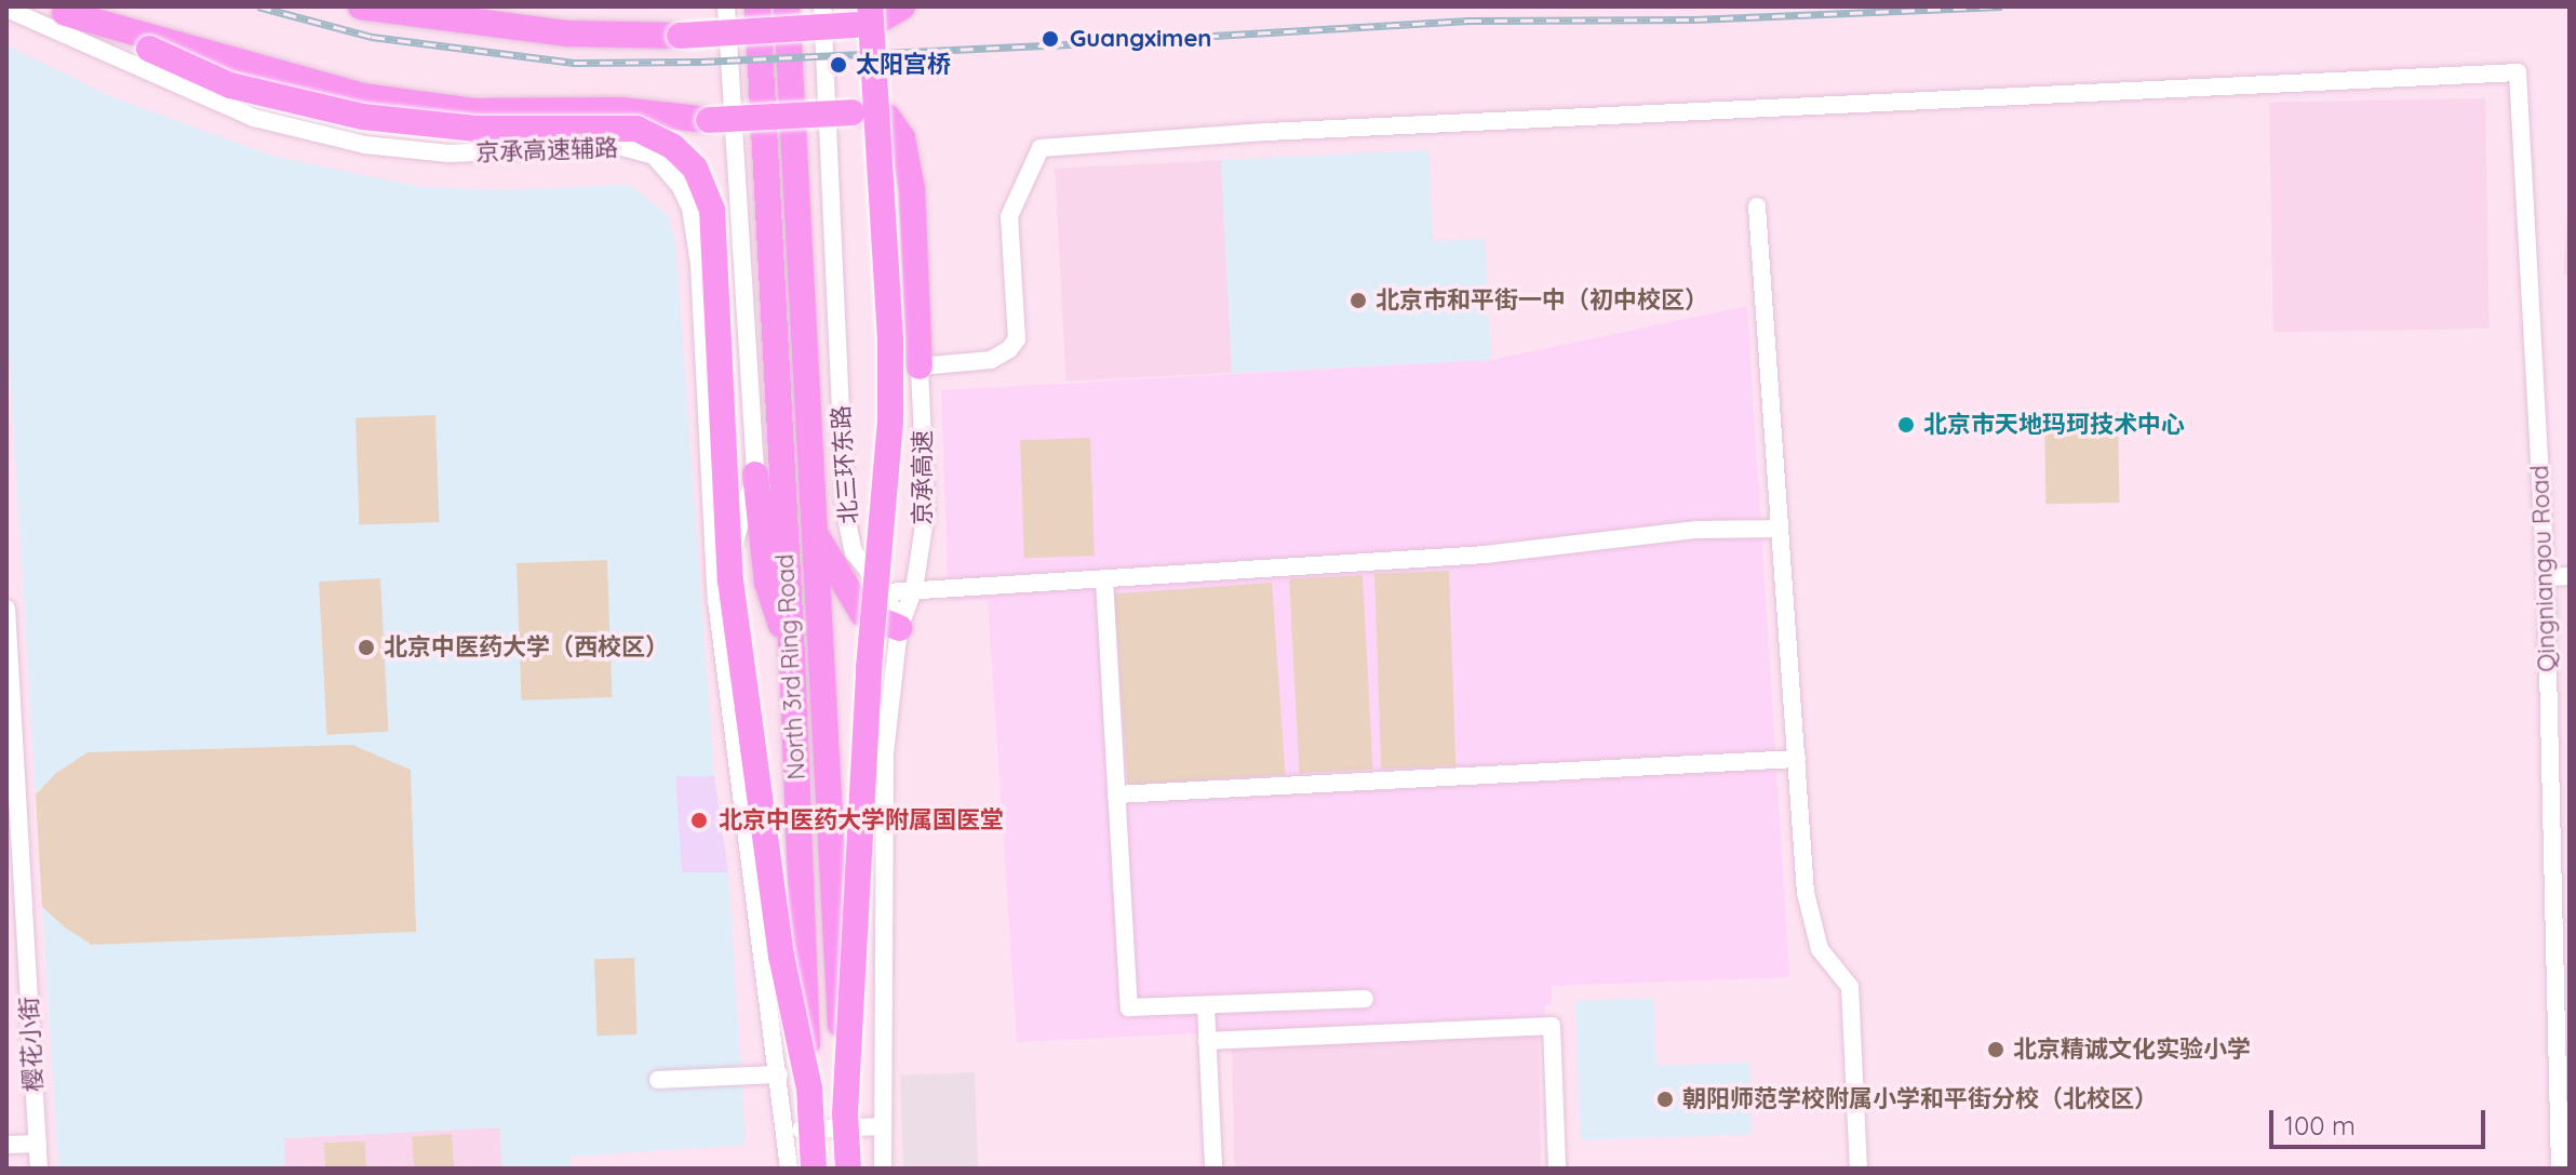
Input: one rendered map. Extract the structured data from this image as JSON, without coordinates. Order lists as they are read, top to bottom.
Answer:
{
  "streets": {
    "highway": ["North 3rd Ring Road"],
    "street": [
      "京承高速辅路",
      "北三环东路",
      "京承高速",
      "Qingniangou Road",
      "樱花小街"
    ]
  },
  "crossings": [
    ["北三环东路", "京承高速"],
    ["京承高速", "Qingniangou Road"]
  ],
  "places": [
    "Guangximen",
    "太阳宫桥",
    "北京市和平街一中（初中校区）",
    "北京市天地玛珂技术中心",
    "北京中医药大学（西校区）",
    "北京中医药大学附属国医堂",
    "北京精诚文化实验小学",
    "朝阳师范学校附属小学和平街分校（北校区）"
  ],
  "scale_bar": "100 m"
}
